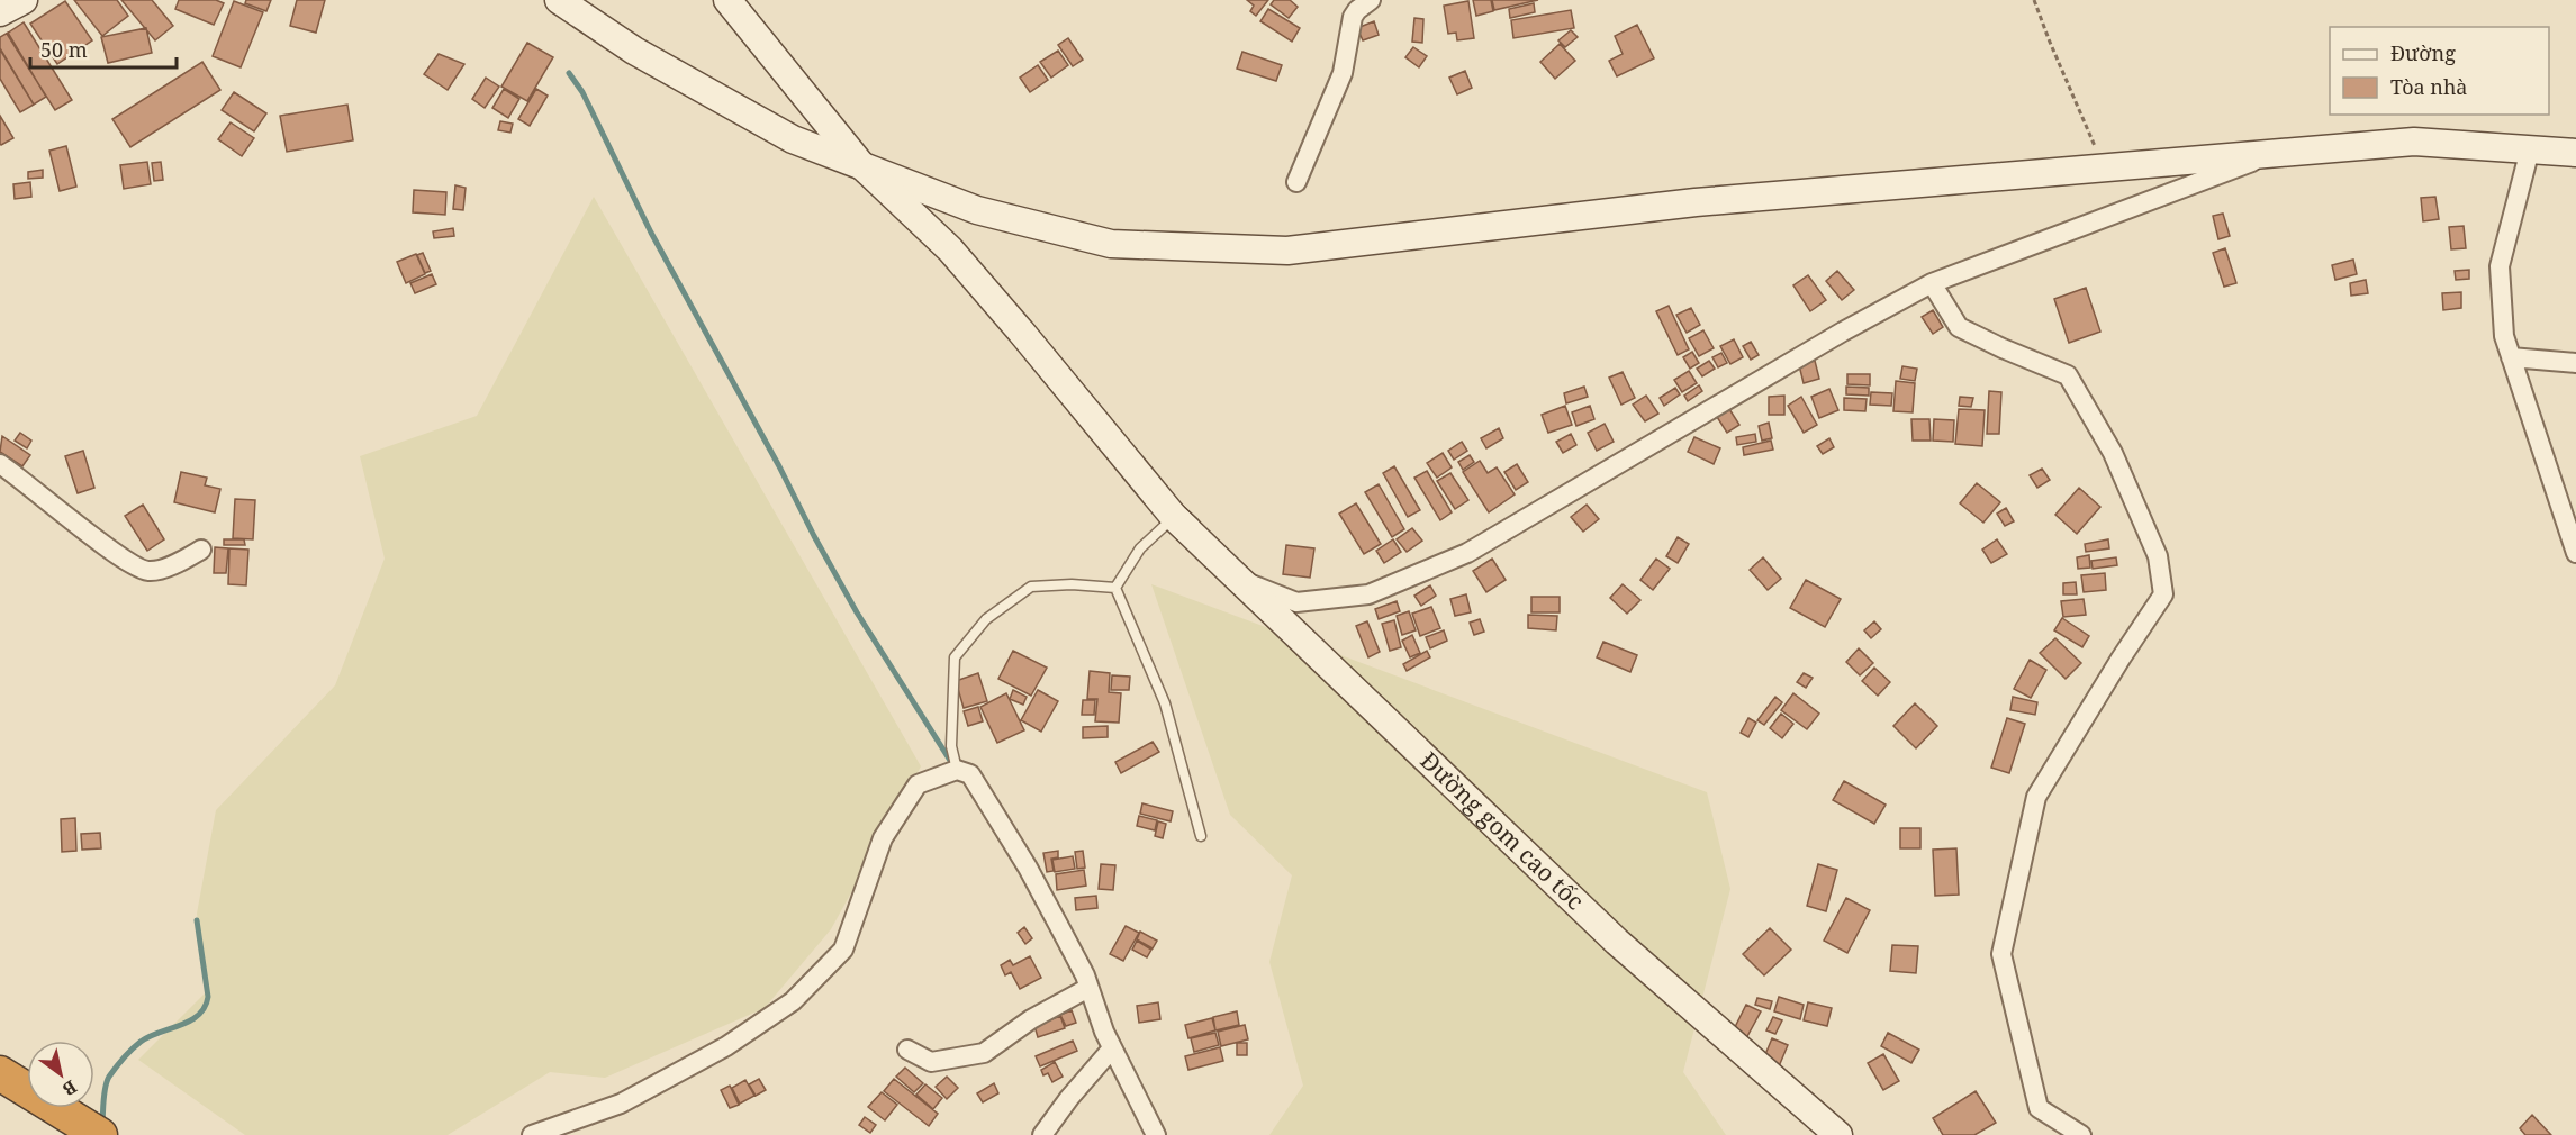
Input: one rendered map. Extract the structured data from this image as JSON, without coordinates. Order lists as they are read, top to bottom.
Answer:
{
  "streets": {
    "street": ["Đường gom cao tốc"]
  },
  "legend": ["Đường", "Tòa nhà"],
  "scale_bar": "50 m",
  "north": "bottom right"
}
